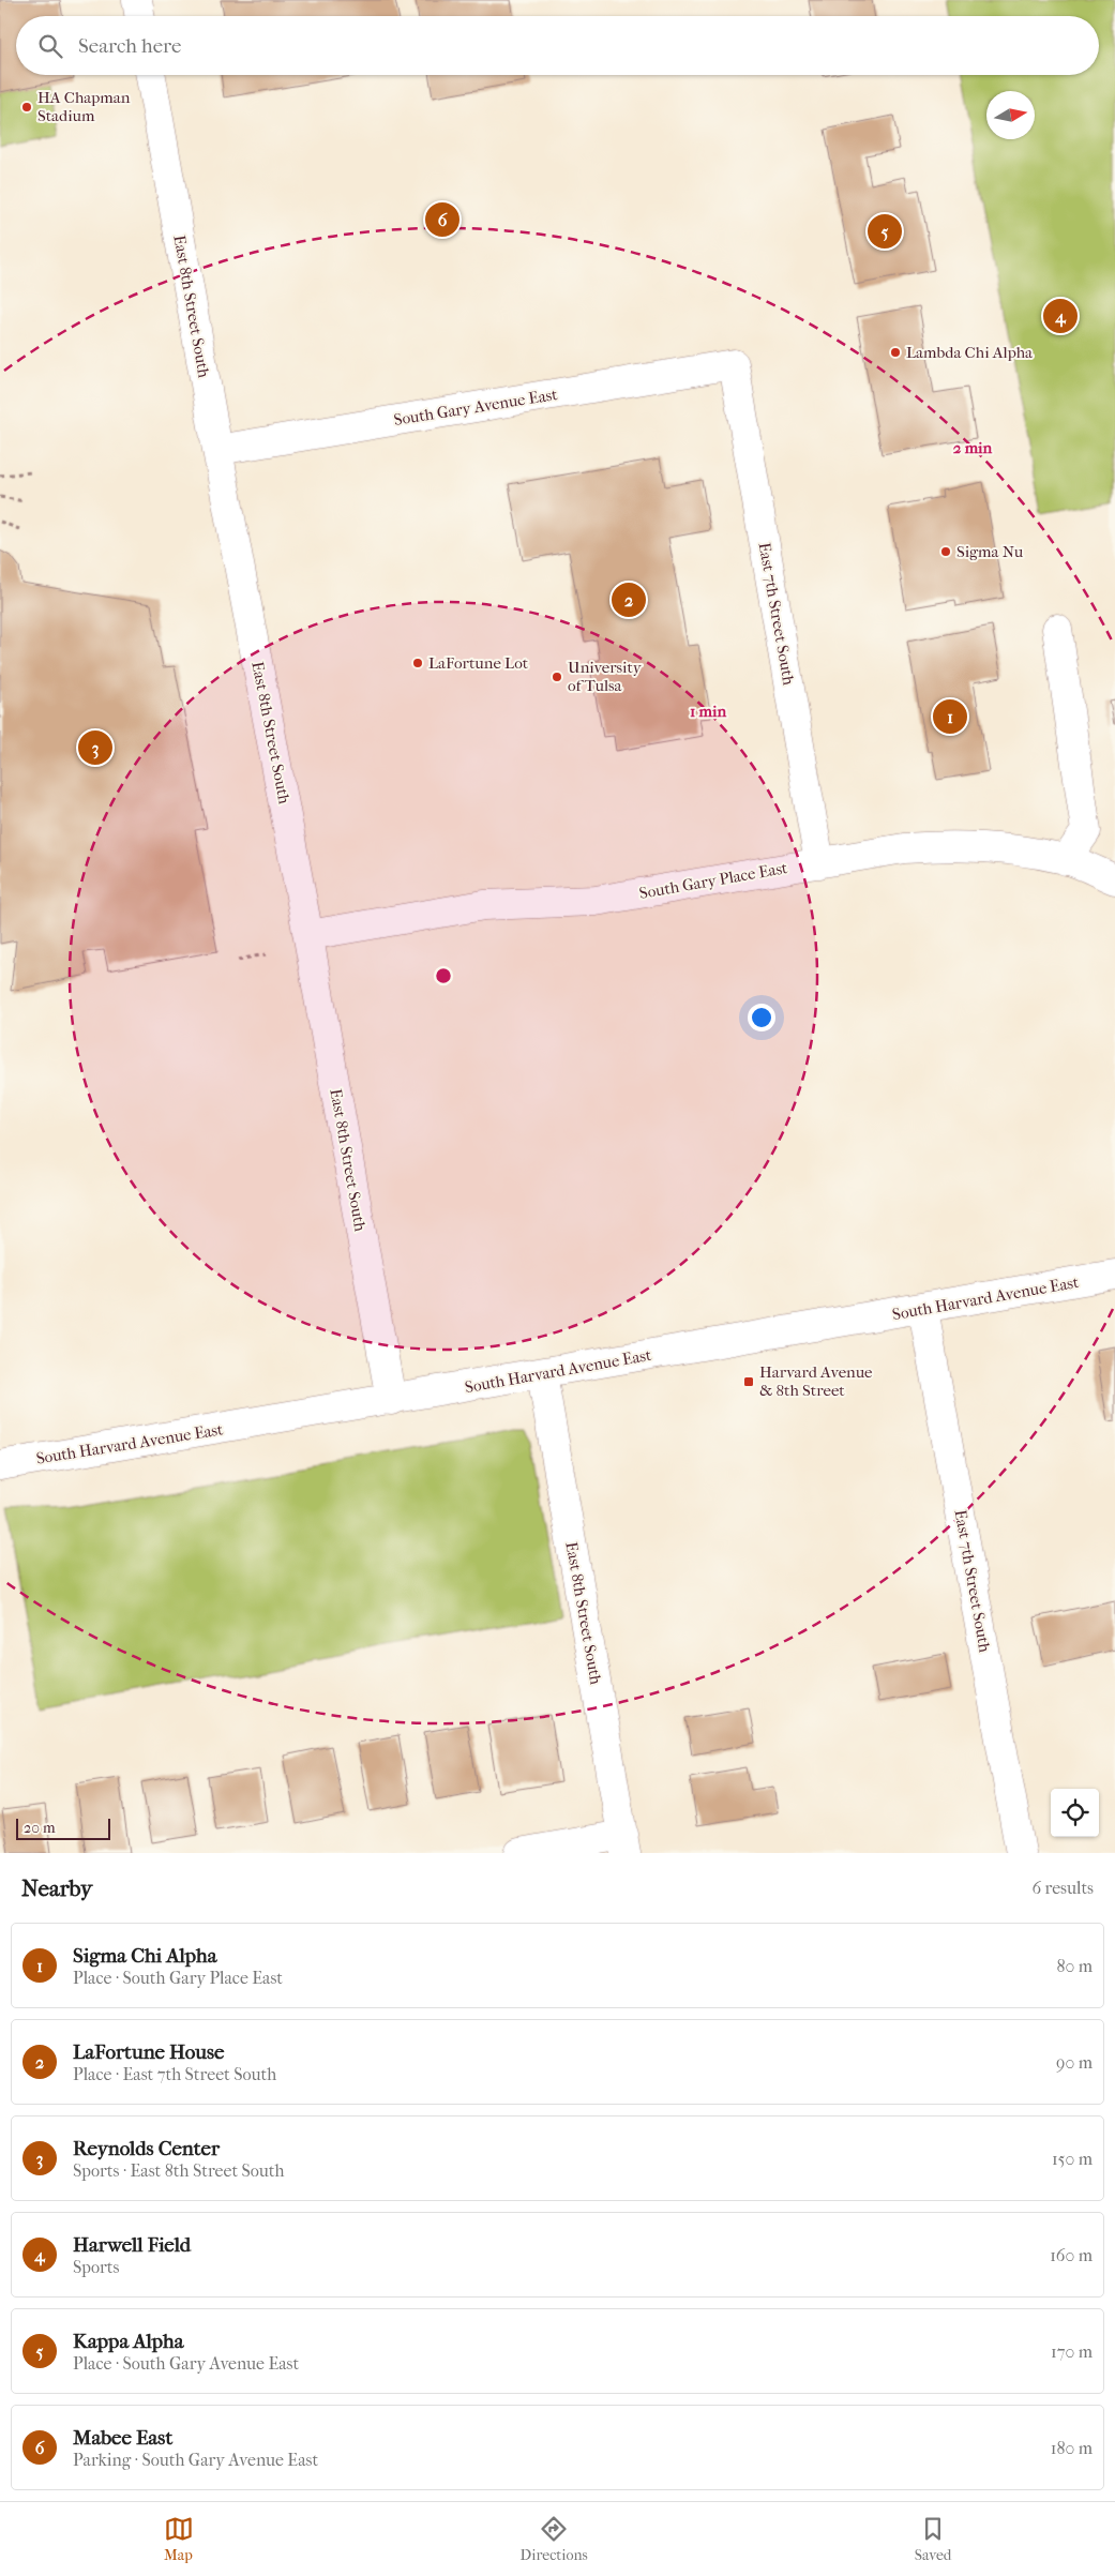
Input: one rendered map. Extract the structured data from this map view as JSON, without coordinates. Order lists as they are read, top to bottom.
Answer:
{
  "streets": {
    "street": [
      "East 8th Street South",
      "South Gary Avenue East",
      "East 7th Street South",
      "South Gary Place East",
      "South Harvard Avenue East"
    ]
  },
  "crossings": [
    ["East 8th Street South", "South Gary Avenue East"],
    ["East 8th Street South", "South Gary Place East"],
    ["East 8th Street South", "South Harvard Avenue East"],
    ["South Gary Avenue East", "East 7th Street South"],
    ["East 7th Street South", "South Gary Place East"],
    ["East 7th Street South", "South Harvard Avenue East"]
  ],
  "places": {
    "other": [
      "HA Chapman Stadium",
      "Lambda Chi Alpha",
      "Sigma Nu",
      "LaFortune Lot",
      "University of Tulsa"
    ],
    "transit": ["Harvard Avenue & 8th Street"]
  },
  "scale_bar": "20 m",
  "north": "right",
  "page": {
    "search": "Search here",
    "pins": [
      "6",
      "5",
      "4",
      "2",
      "1",
      "3"
    ],
    "scale": "20 m",
    "heading": ["Nearby", "6 results"],
    "list": [
      {
        "mark": "1",
        "name": "Sigma Chi Alpha",
        "note": "Place · South Gary Place East",
        "value": "80 m"
      },
      {
        "mark": "2",
        "name": "LaFortune House",
        "note": "Place · East 7th Street South",
        "value": "90 m"
      },
      {
        "mark": "3",
        "name": "Reynolds Center",
        "note": "Sports · East 8th Street South",
        "value": "150 m"
      },
      {
        "mark": "4",
        "name": "Harwell Field",
        "note": "Sports",
        "value": "160 m"
      },
      {
        "mark": "5",
        "name": "Kappa Alpha",
        "note": "Place · South Gary Avenue East",
        "value": "170 m"
      },
      {
        "mark": "6",
        "name": "Mabee East",
        "note": "Parking · South Gary Avenue East",
        "value": "180 m"
      }
    ],
    "nav": ["Map", "Directions", "Saved"]
  },
  "rings": ["2 min", "1 min"]
}
